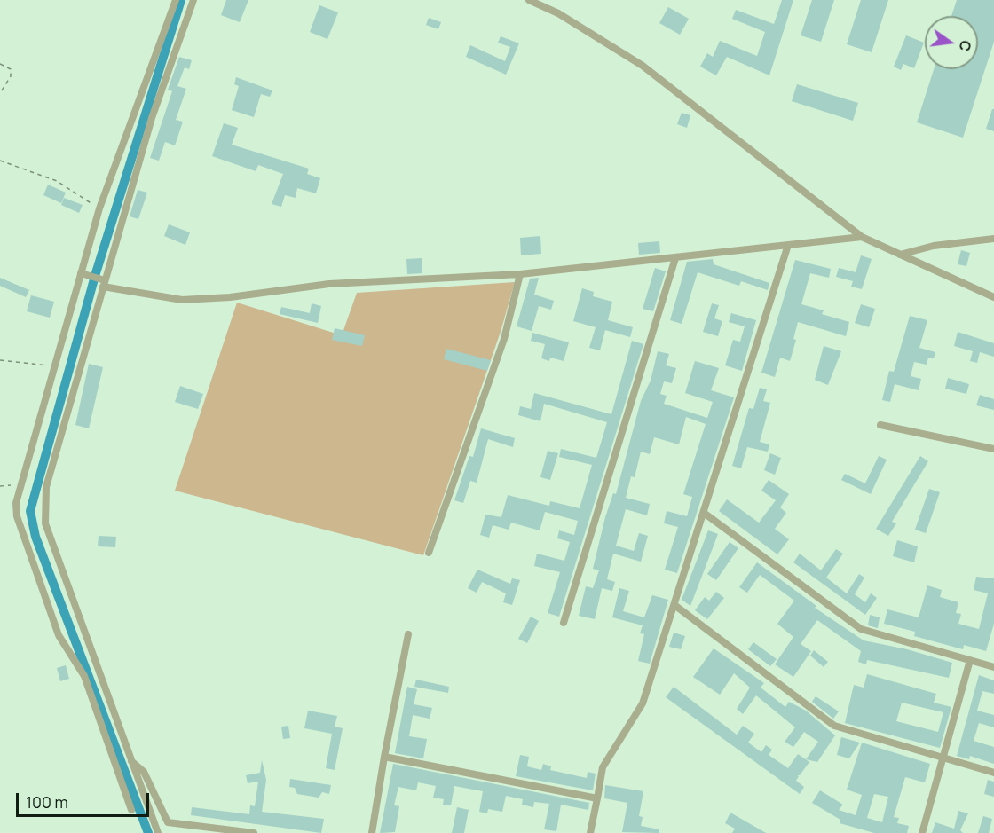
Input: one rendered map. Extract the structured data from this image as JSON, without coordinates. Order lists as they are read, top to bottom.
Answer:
{
  "scale_bar": "100 m",
  "north": "right"
}
